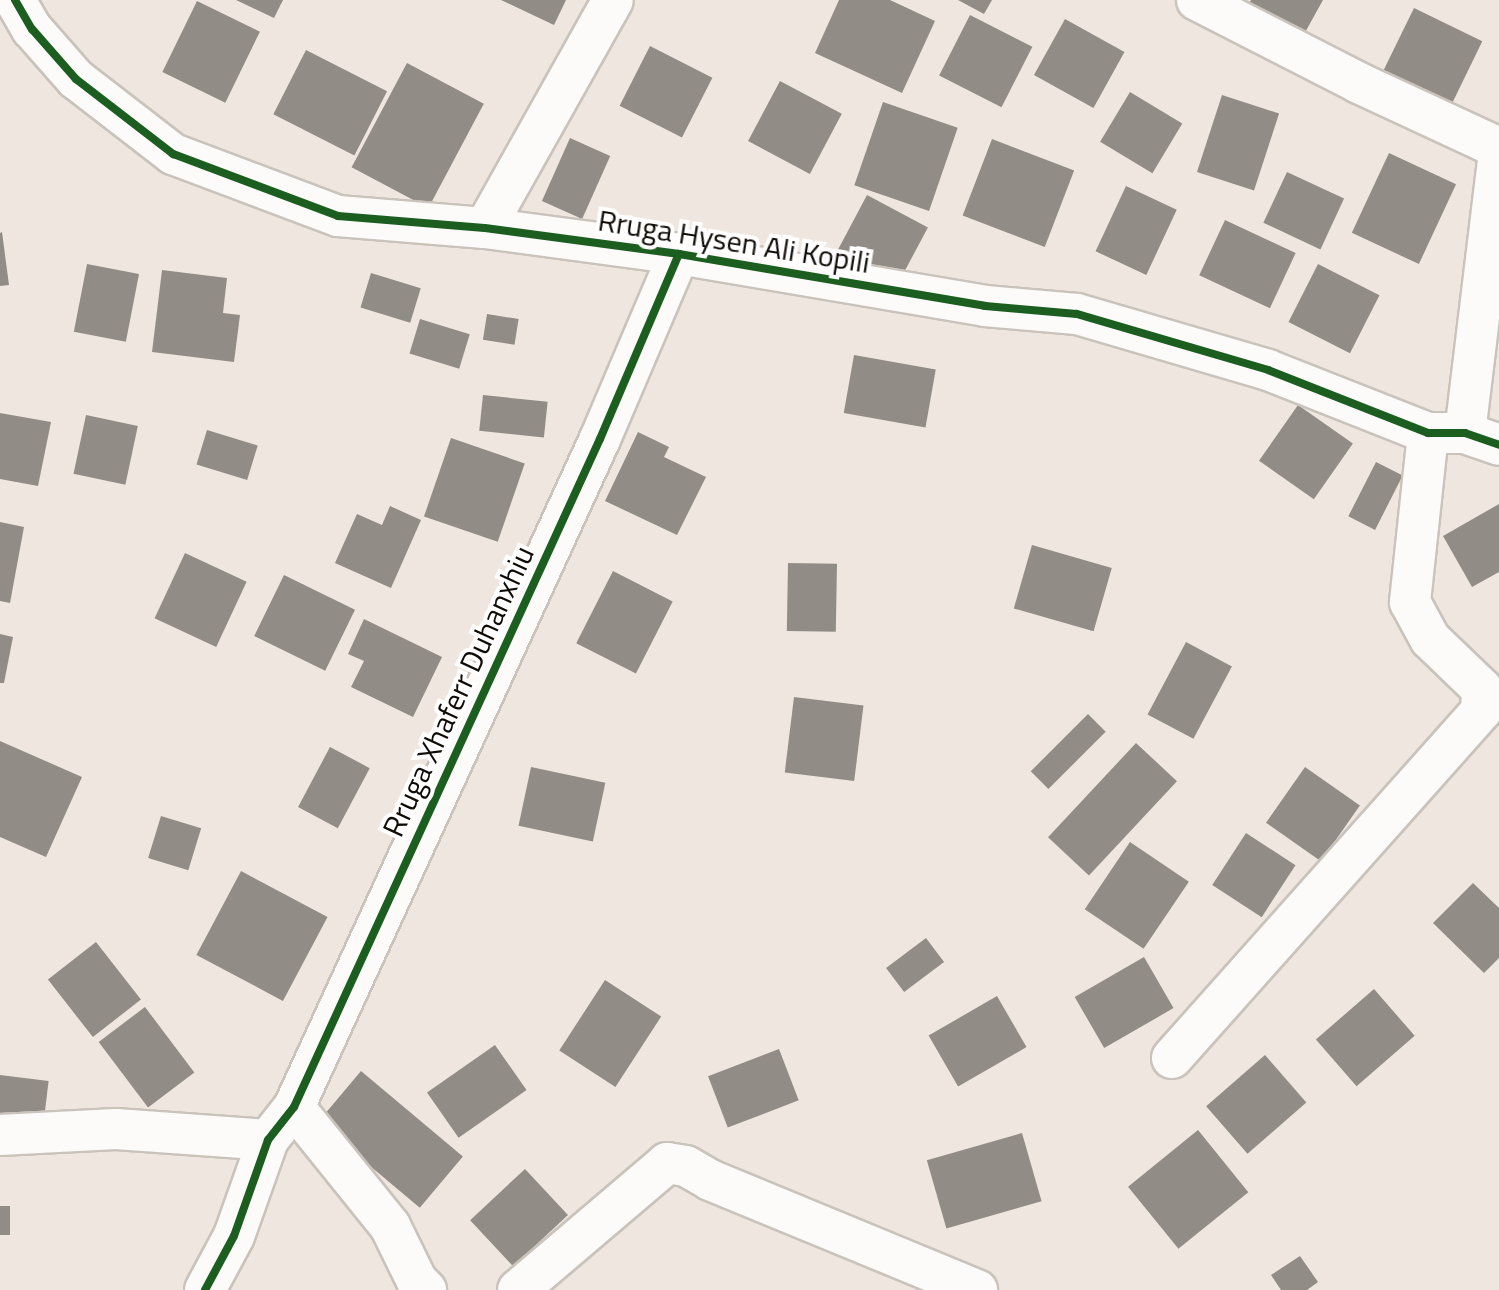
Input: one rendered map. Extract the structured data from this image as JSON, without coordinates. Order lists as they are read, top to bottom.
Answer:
{
  "streets": {
    "street": ["Rruga Hysen Ali Kopili", "Rruga Xhaferr Duhanxhiu"]
  },
  "crossings": [
    ["Rruga Hysen Ali Kopili", "Rruga Xhaferr Duhanxhiu"]
  ]
}
